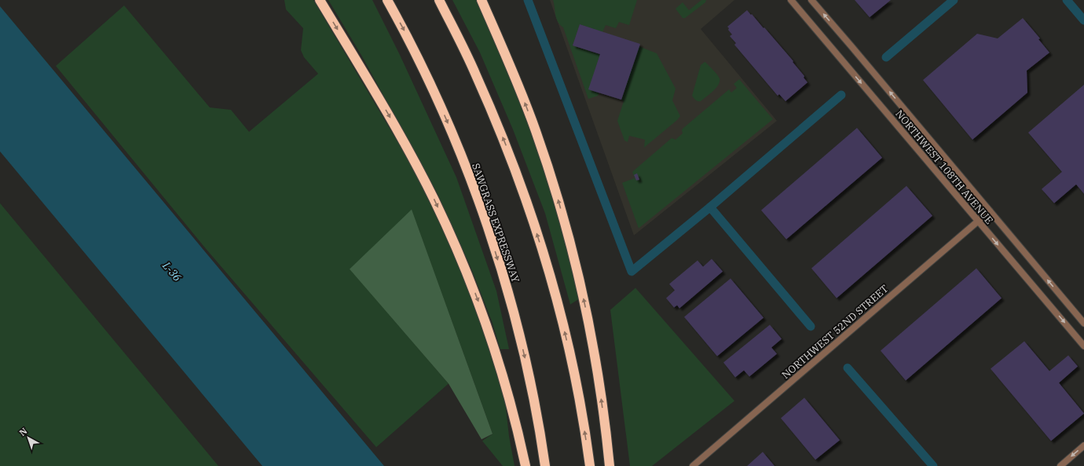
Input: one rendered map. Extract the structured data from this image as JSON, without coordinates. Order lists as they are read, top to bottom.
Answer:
{
  "streets": {
    "highway": ["SAWGRASS EXPRESSWAY"],
    "street": ["NORTHWEST 108TH AVENUE", "NORTHWEST 52ND STREET"]
  },
  "crossings": [
    ["NORTHWEST 108TH AVENUE", "NORTHWEST 52ND STREET"]
  ],
  "water": ["L-36"],
  "north": "top left"
}
